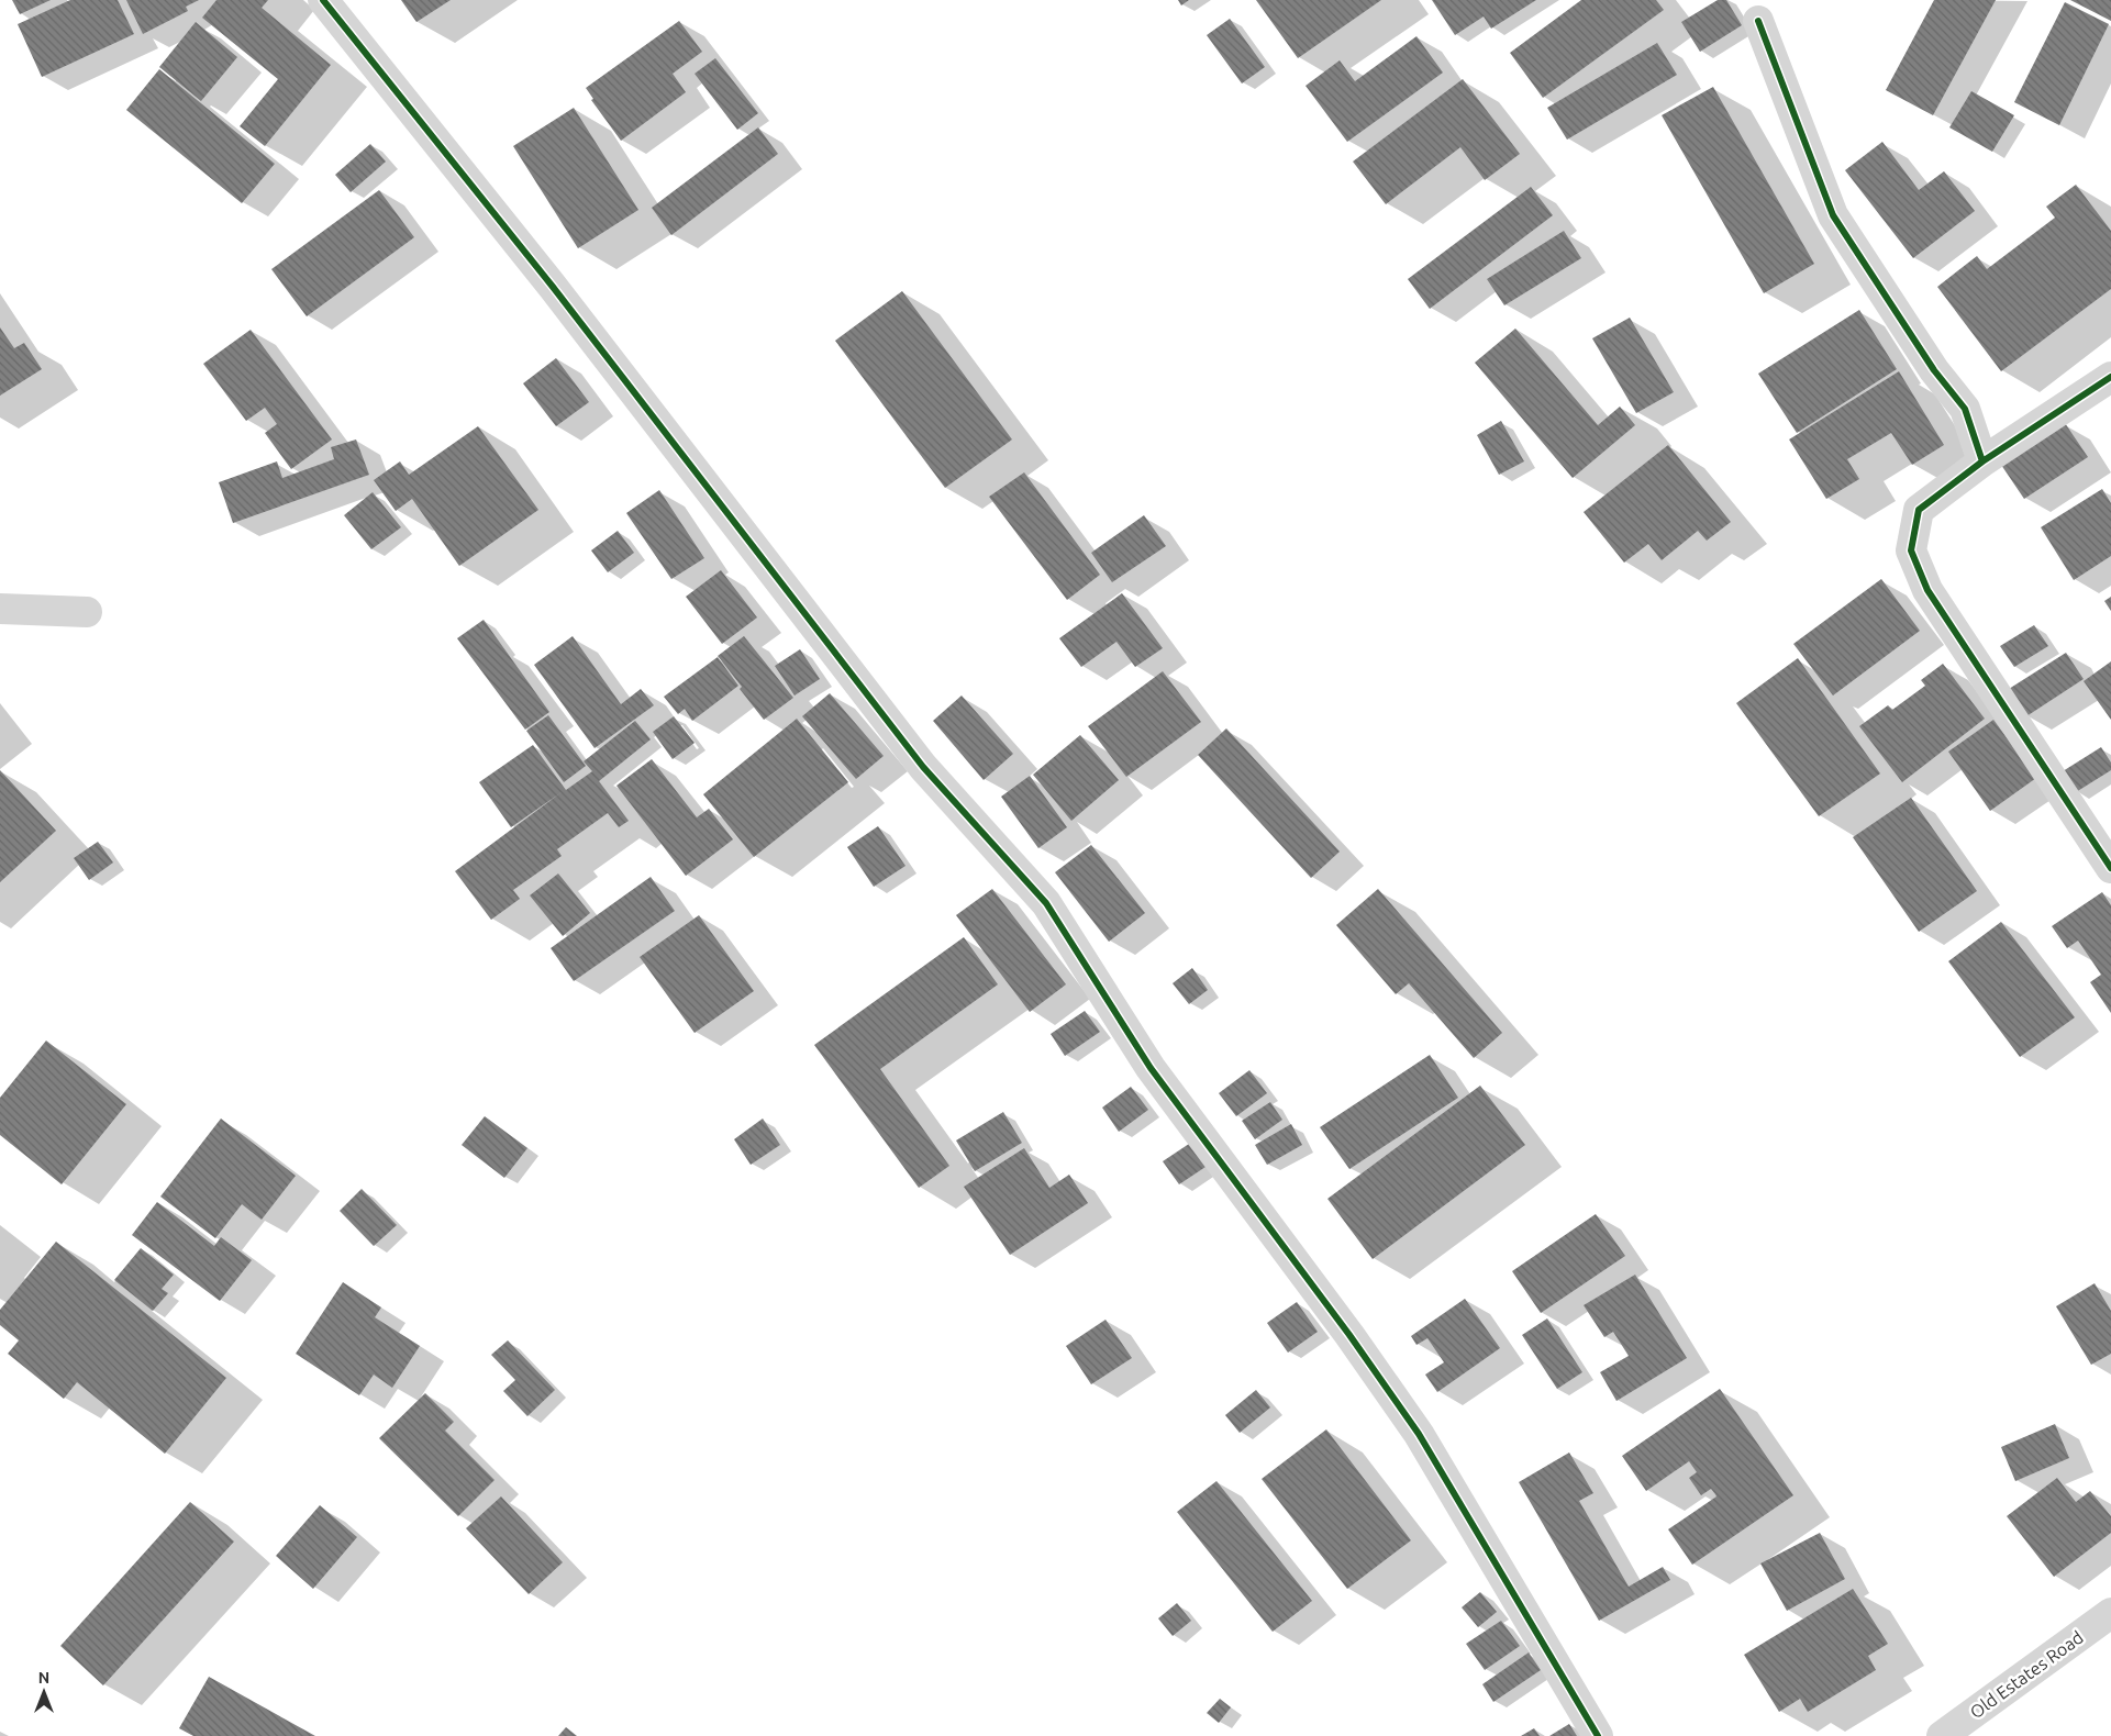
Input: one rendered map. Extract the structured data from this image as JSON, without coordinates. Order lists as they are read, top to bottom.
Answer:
{
  "streets": {
    "street": ["Old Estates Road"]
  },
  "north": "top"
}
